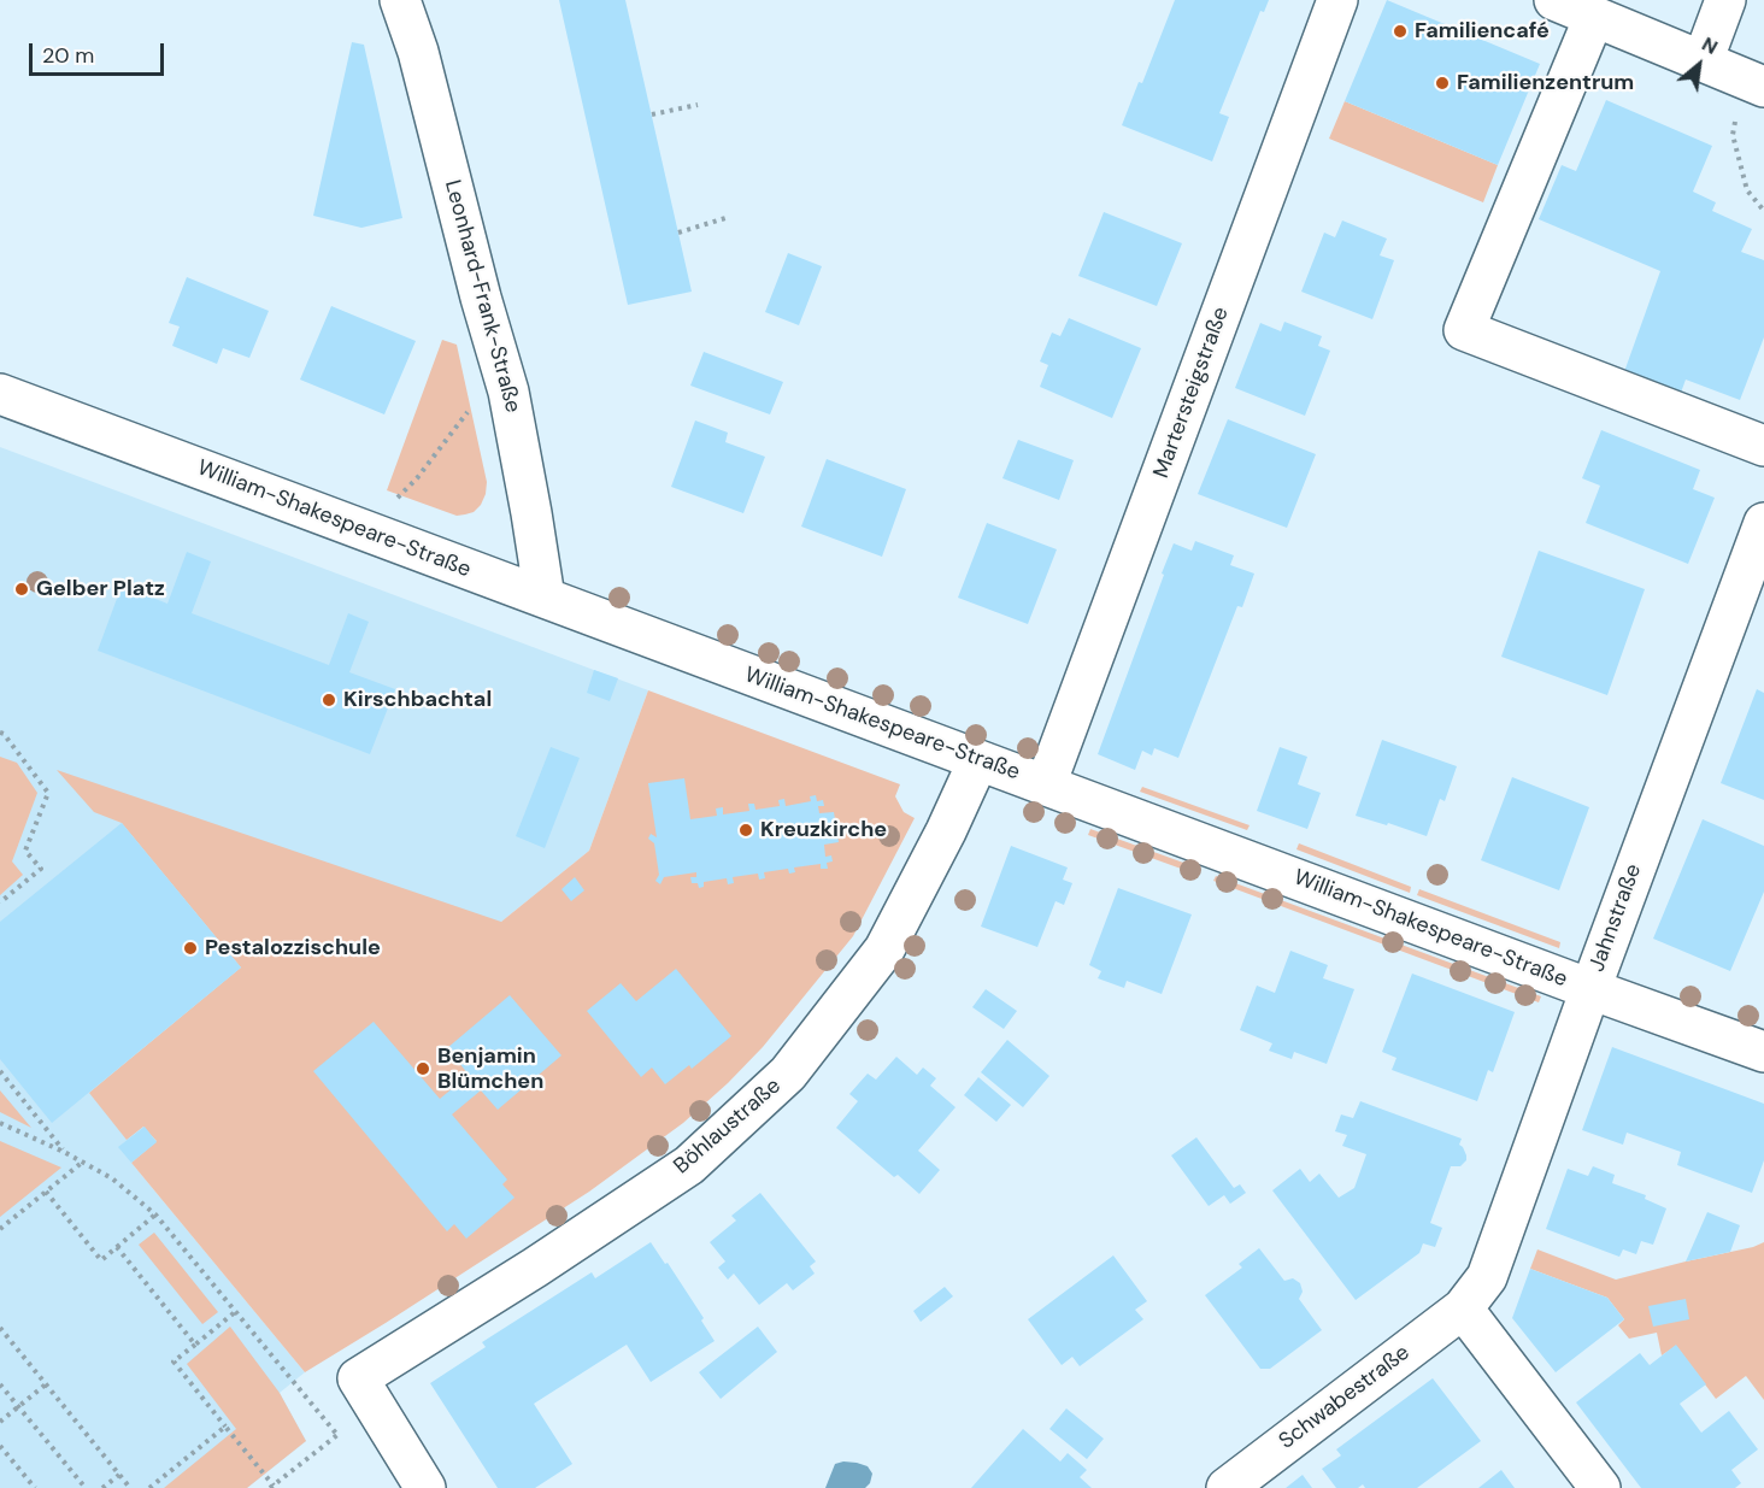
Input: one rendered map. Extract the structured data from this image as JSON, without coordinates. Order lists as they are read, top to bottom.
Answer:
{
  "streets": {
    "street": [
      "Leonhard-Frank-Straße",
      "Martersteigstraße",
      "William-Shakespeare-Straße",
      "Jahnstraße",
      "Böhlaustraße",
      "Schwabestraße"
    ]
  },
  "crossings": [
    ["Leonhard-Frank-Straße", "William-Shakespeare-Straße"],
    ["Martersteigstraße", "William-Shakespeare-Straße"],
    ["William-Shakespeare-Straße", "Jahnstraße"],
    ["William-Shakespeare-Straße", "Böhlaustraße"],
    ["Jahnstraße", "Schwabestraße"]
  ],
  "places": [
    "Familiencafé",
    "Familienzentrum",
    "Gelber Platz",
    "Kirschbachtal",
    "Kreuzkirche",
    "Pestalozzischule",
    "Benjamin Blümchen"
  ],
  "scale_bar": "20 m",
  "north": "top right"
}
